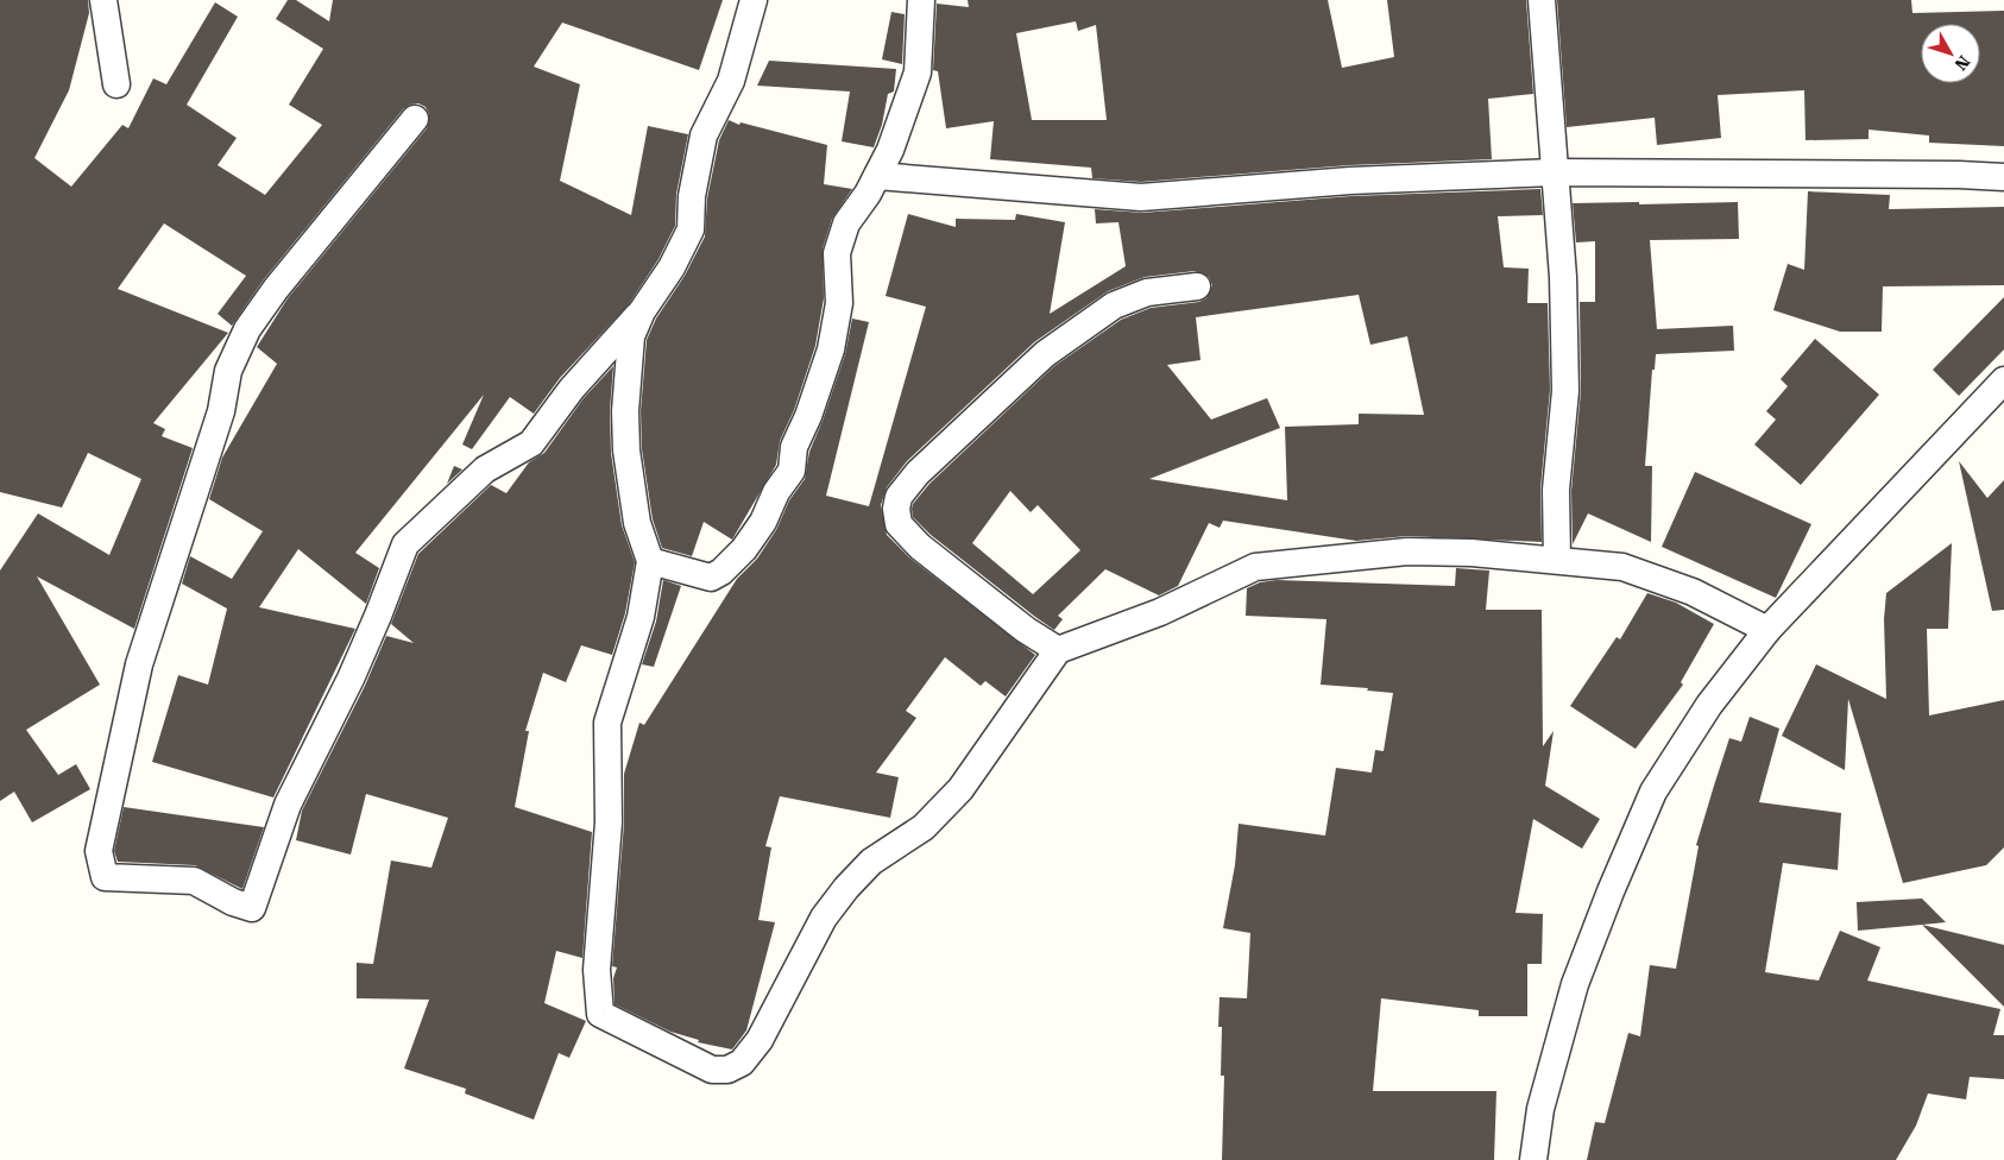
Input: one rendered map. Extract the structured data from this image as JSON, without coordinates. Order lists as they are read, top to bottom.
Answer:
{
  "north": "bottom right"
}
